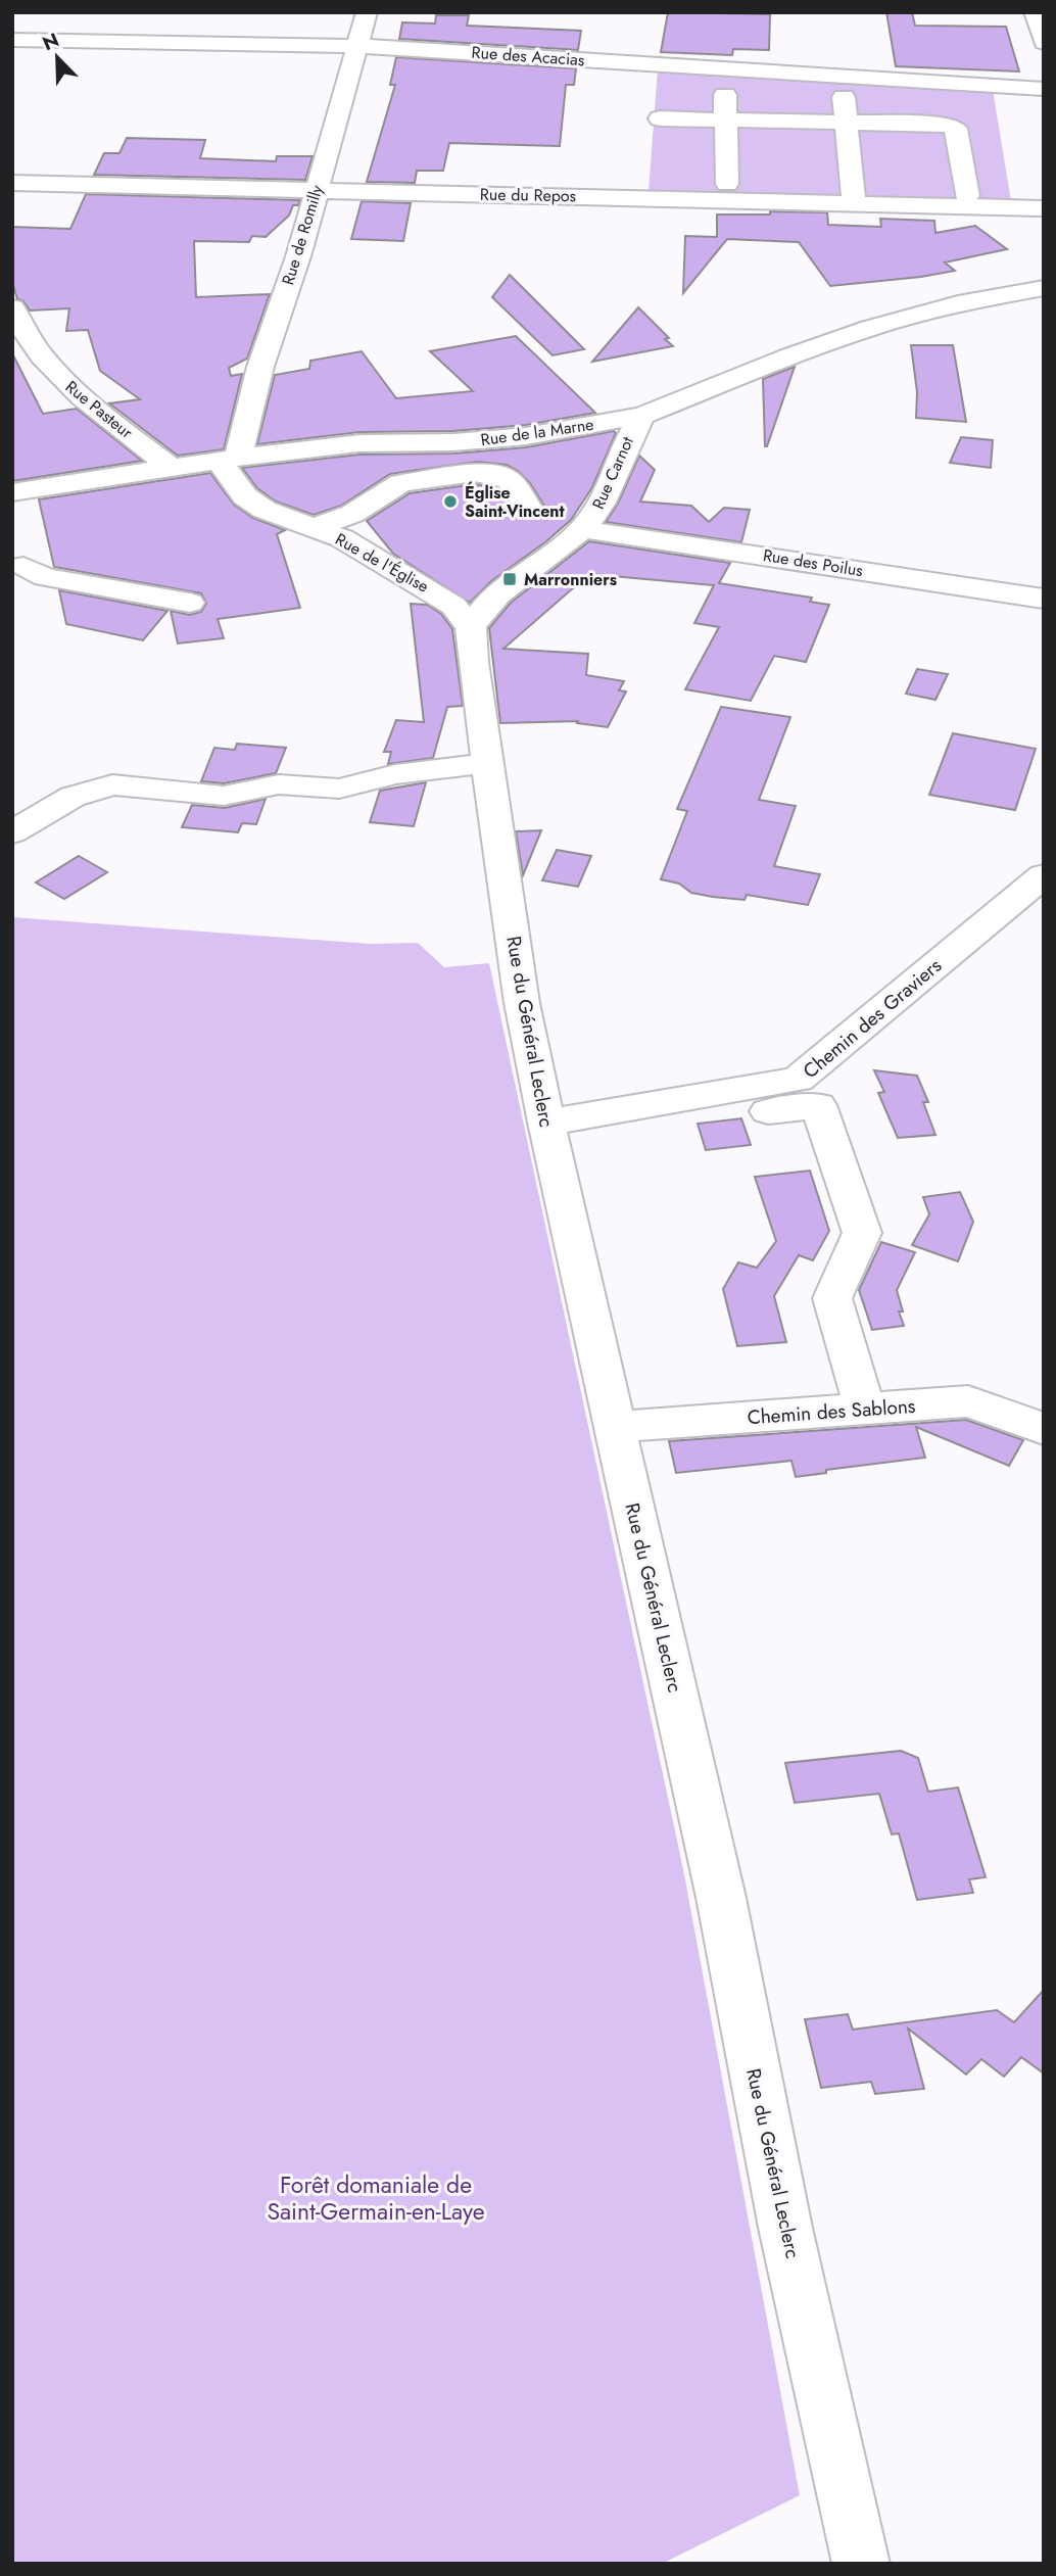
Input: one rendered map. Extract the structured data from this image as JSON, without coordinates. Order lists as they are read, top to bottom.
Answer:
{
  "streets": {
    "street": [
      "Rue des Acacias",
      "Rue du Repos",
      "Rue de Romilly",
      "Rue Pasteur",
      "Rue de la Marne",
      "Rue Carnot",
      "Rue de l'Église",
      "Rue des Poilus",
      "Chemin des Graviers",
      "Rue du Général Leclerc",
      "Chemin des Sablons"
    ]
  },
  "crossings": [
    ["Rue des Acacias", "Rue de Romilly"],
    ["Rue du Repos", "Rue de Romilly"],
    ["Rue de Romilly", "Rue de la Marne"],
    ["Rue de Romilly", "Rue de l'Église"],
    ["Rue Pasteur", "Rue de la Marne"],
    ["Rue de la Marne", "Rue Carnot"],
    ["Rue de la Marne", "Rue de l'Église"],
    ["Rue Carnot", "Rue de l'Église"],
    ["Rue Carnot", "Rue des Poilus"],
    ["Rue Carnot", "Rue du Général Leclerc"],
    ["Rue de l'Église", "Rue du Général Leclerc"],
    ["Chemin des Graviers", "Rue du Général Leclerc"],
    ["Rue du Général Leclerc", "Chemin des Sablons"]
  ],
  "parks": ["Forêt domaniale de Saint-Germain-en-Laye"],
  "places": {
    "other": ["Église Saint-Vincent"],
    "transit": ["Marronniers"]
  },
  "north": "top left"
}
